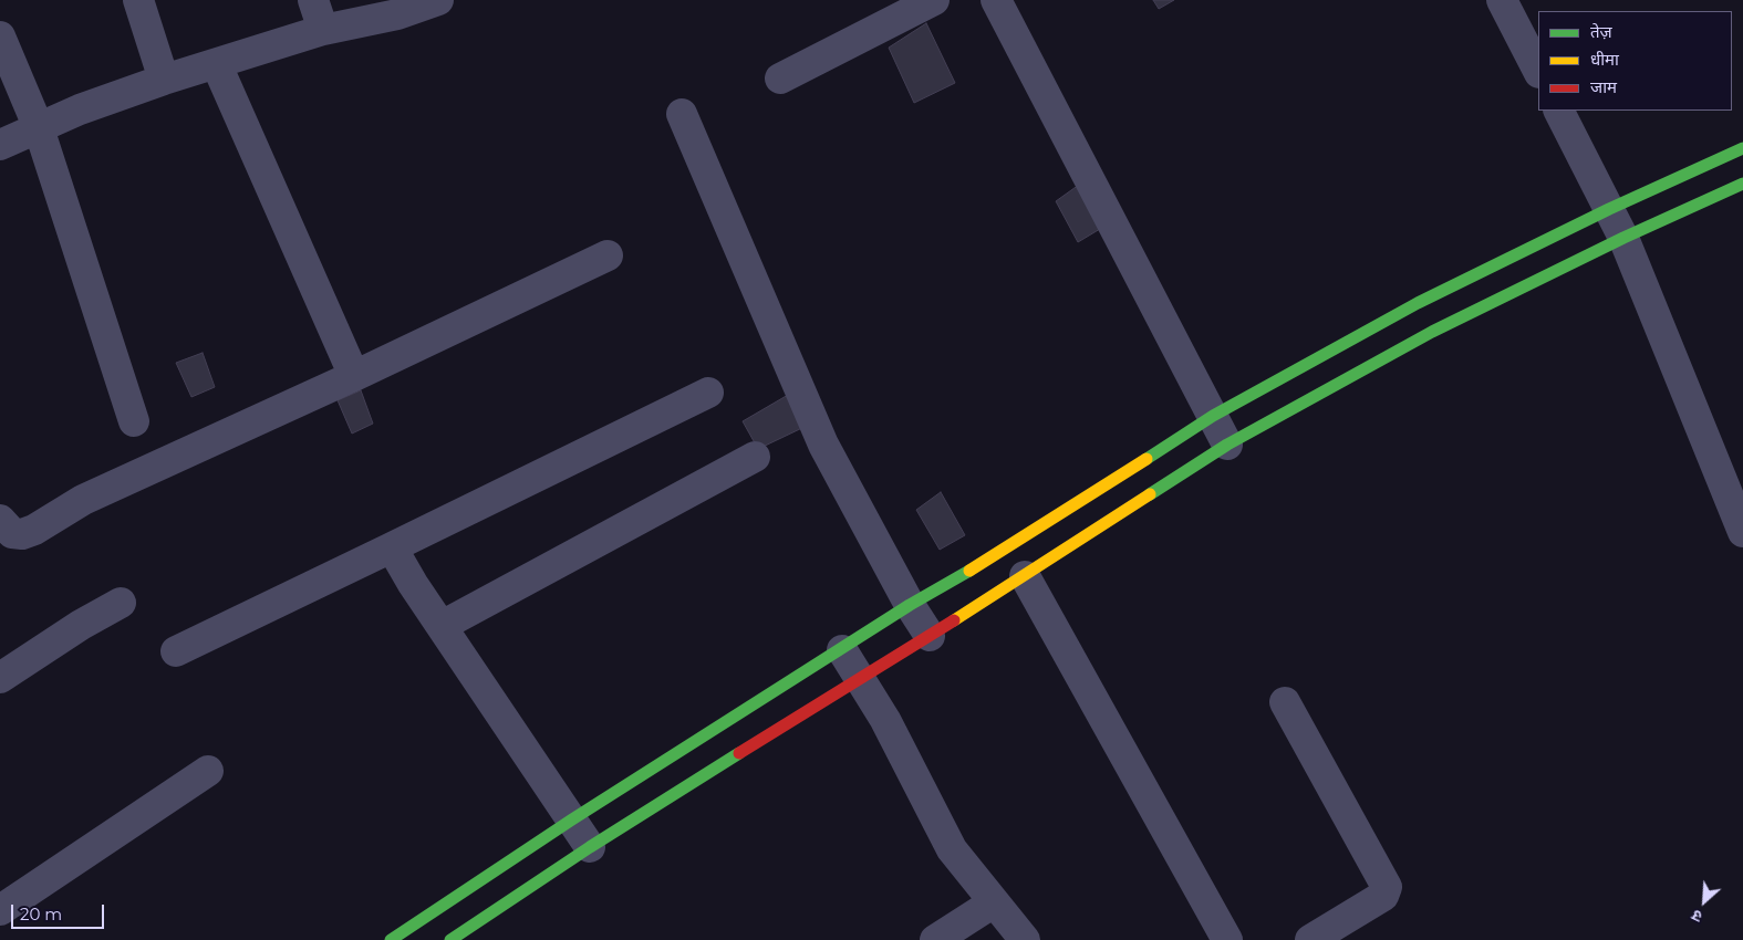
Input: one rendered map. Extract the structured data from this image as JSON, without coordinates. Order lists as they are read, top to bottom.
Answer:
{
  "legend": ["तेज़", "धीमा", "जाम"],
  "scale_bar": "20 m",
  "north": "bottom left"
}
